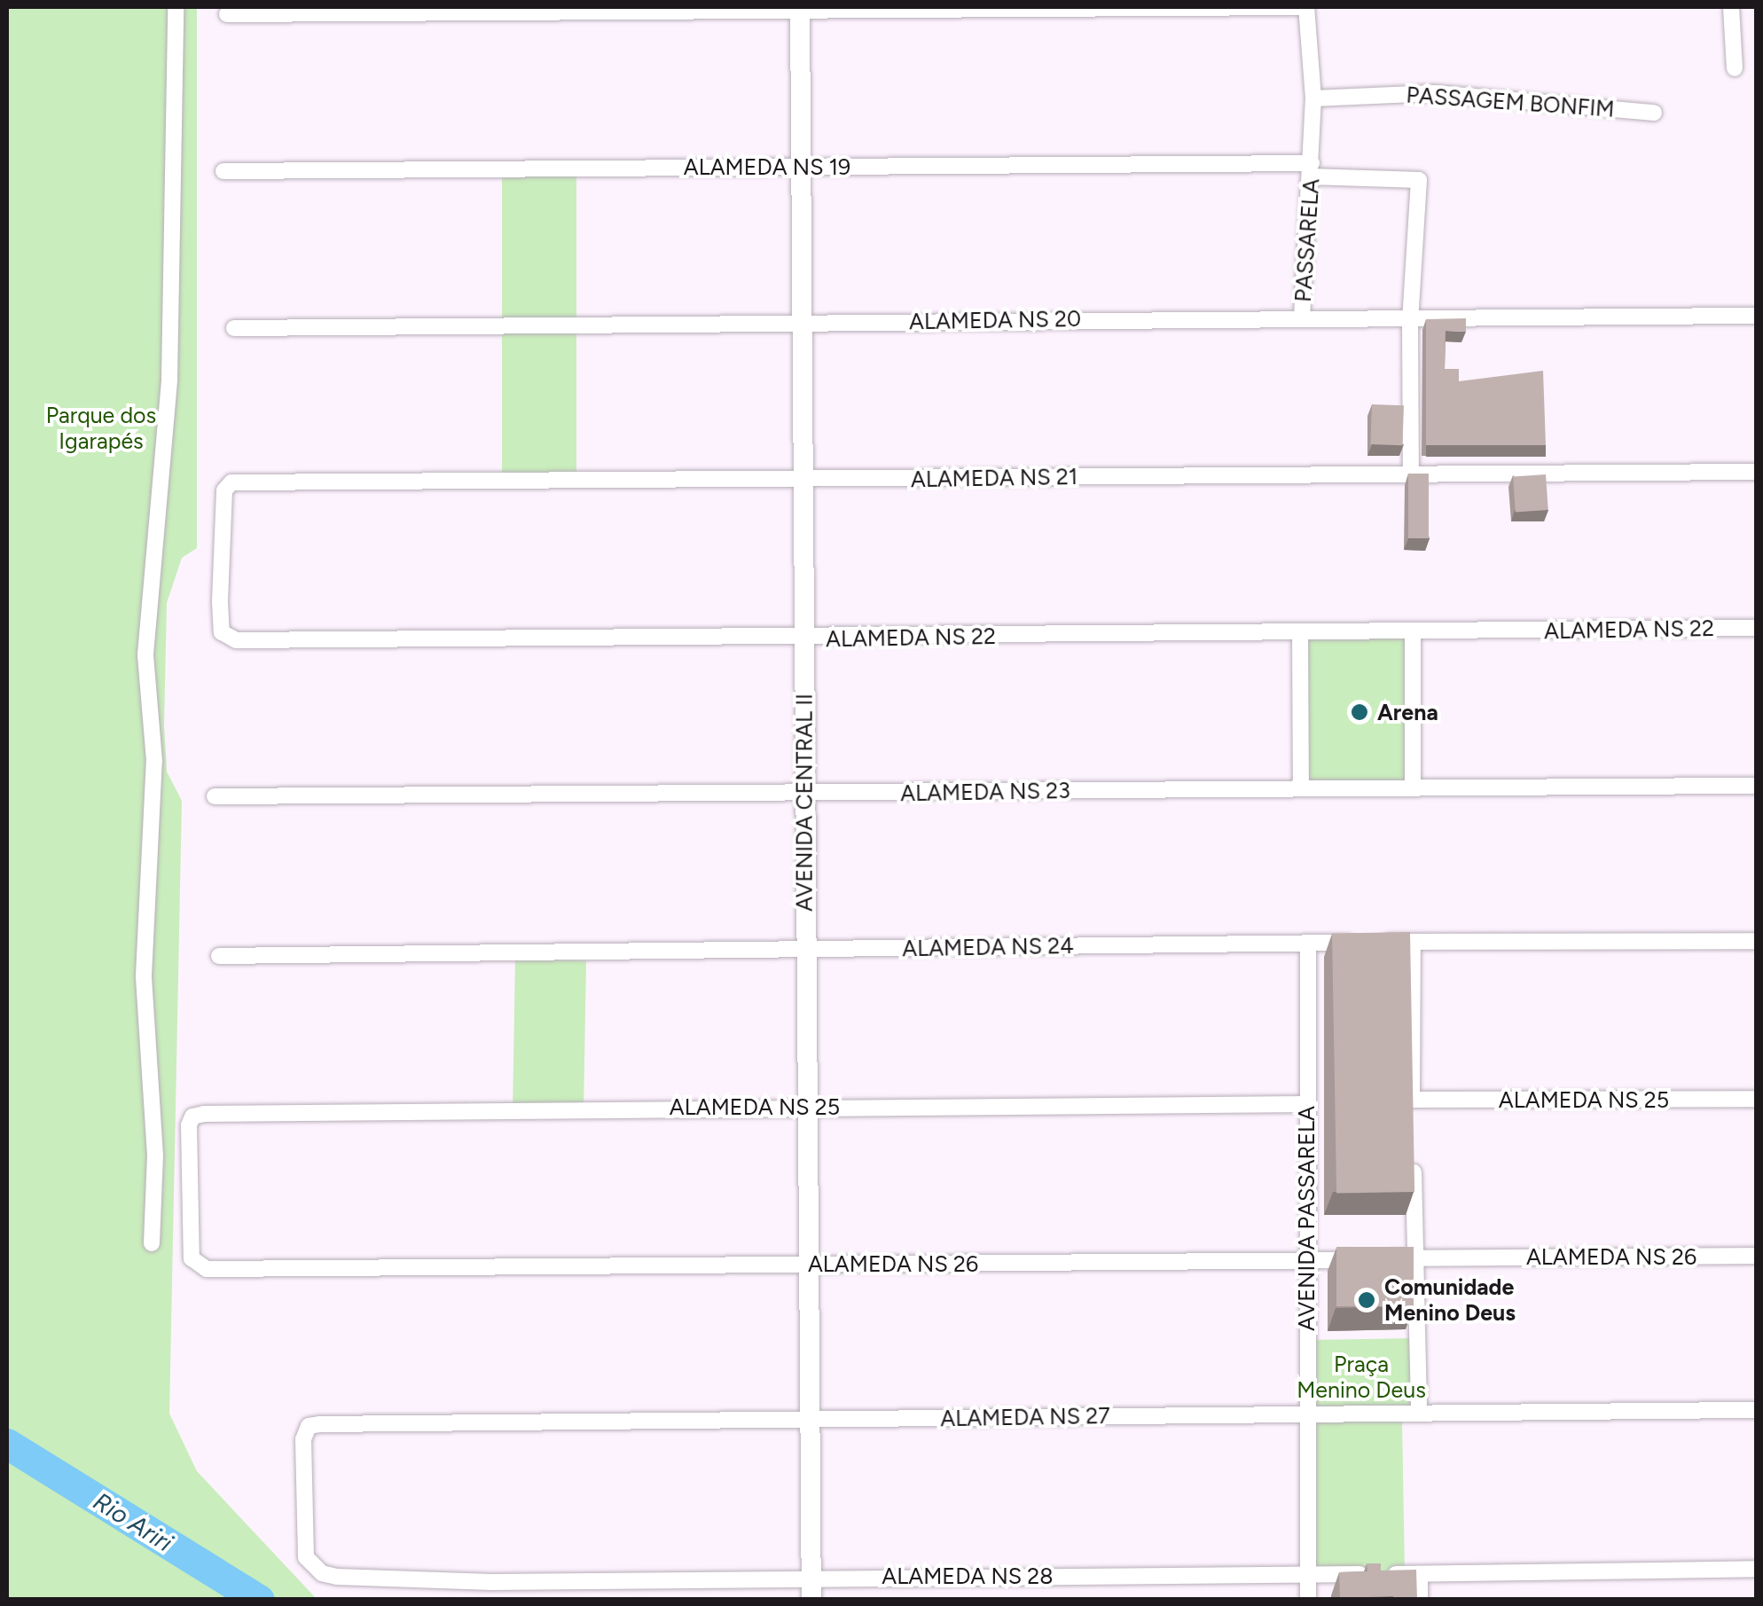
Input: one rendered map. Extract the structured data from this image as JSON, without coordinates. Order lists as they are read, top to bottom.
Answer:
{
  "streets": {
    "street": [
      "PASSAGEM BONFIM",
      "ALAMEDA NS 19",
      "PASSARELA",
      "ALAMEDA NS 20",
      "ALAMEDA NS 21",
      "ALAMEDA NS 22",
      "ALAMEDA NS 23",
      "AVENIDA CENTRAL II",
      "ALAMEDA NS 24",
      "ALAMEDA NS 25",
      "AVENIDA PASSARELA",
      "ALAMEDA NS 26",
      "ALAMEDA NS 27",
      "ALAMEDA NS 28"
    ]
  },
  "crossings": [
    ["PASSAGEM BONFIM", "PASSARELA"],
    ["ALAMEDA NS 19", "PASSARELA"],
    ["ALAMEDA NS 19", "ALAMEDA NS 20"],
    ["ALAMEDA NS 19", "AVENIDA CENTRAL II"],
    ["PASSARELA", "ALAMEDA NS 20"],
    ["ALAMEDA NS 20", "AVENIDA CENTRAL II"],
    ["ALAMEDA NS 21", "ALAMEDA NS 22"],
    ["ALAMEDA NS 21", "AVENIDA CENTRAL II"],
    ["ALAMEDA NS 22", "AVENIDA CENTRAL II"],
    ["ALAMEDA NS 23", "AVENIDA CENTRAL II"],
    ["AVENIDA CENTRAL II", "ALAMEDA NS 24"],
    ["AVENIDA CENTRAL II", "ALAMEDA NS 25"],
    ["AVENIDA CENTRAL II", "ALAMEDA NS 26"],
    ["AVENIDA CENTRAL II", "ALAMEDA NS 27"],
    ["AVENIDA CENTRAL II", "ALAMEDA NS 28"],
    ["ALAMEDA NS 24", "AVENIDA PASSARELA"],
    ["ALAMEDA NS 25", "AVENIDA PASSARELA"],
    ["ALAMEDA NS 25", "ALAMEDA NS 26"],
    ["AVENIDA PASSARELA", "ALAMEDA NS 26"],
    ["AVENIDA PASSARELA", "ALAMEDA NS 27"],
    ["AVENIDA PASSARELA", "ALAMEDA NS 28"],
    ["ALAMEDA NS 27", "ALAMEDA NS 28"]
  ],
  "water": ["Rio Ariri"],
  "parks": ["Parque dos Igarapés", "Praça Menino Deus"],
  "places": ["Arena", "Comunidade Menino Deus"]
}
